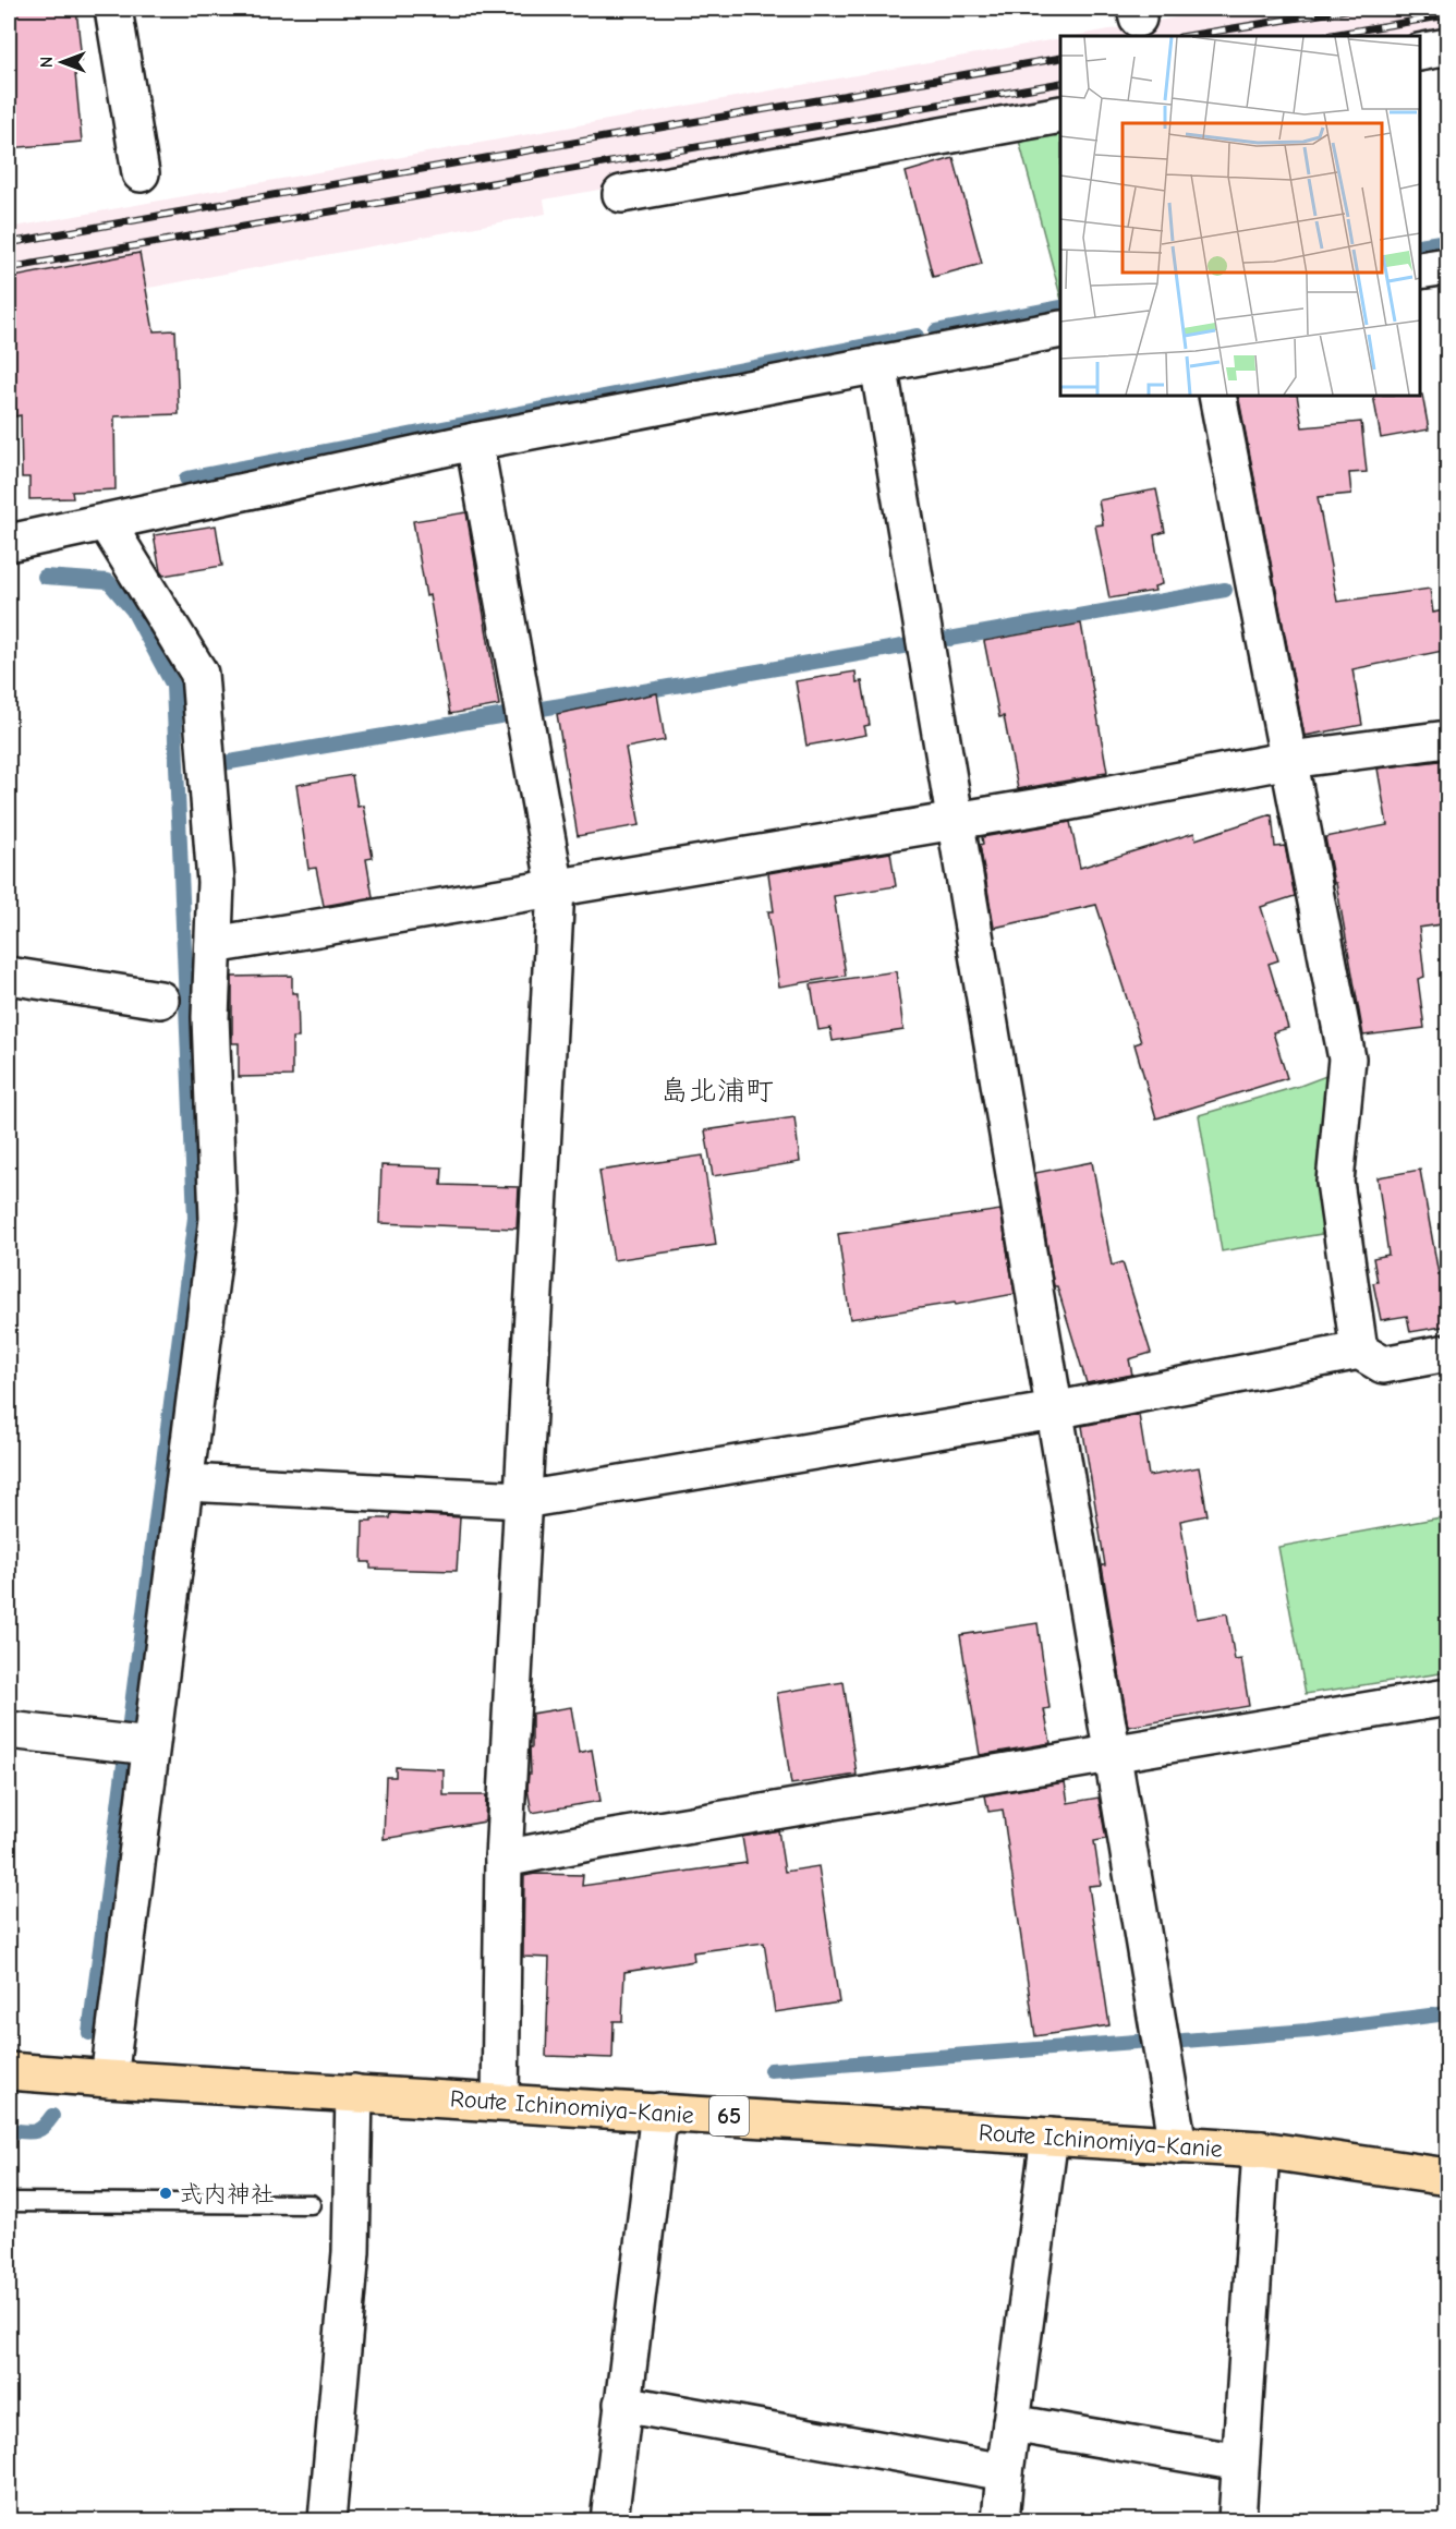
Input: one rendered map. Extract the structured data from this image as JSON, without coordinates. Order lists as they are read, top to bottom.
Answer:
{
  "streets": {
    "main road": ["Route Ichinomiya-Kanie", "65"]
  },
  "districts": ["島北浦町"],
  "places": ["式内神社"],
  "north": "left"
}
